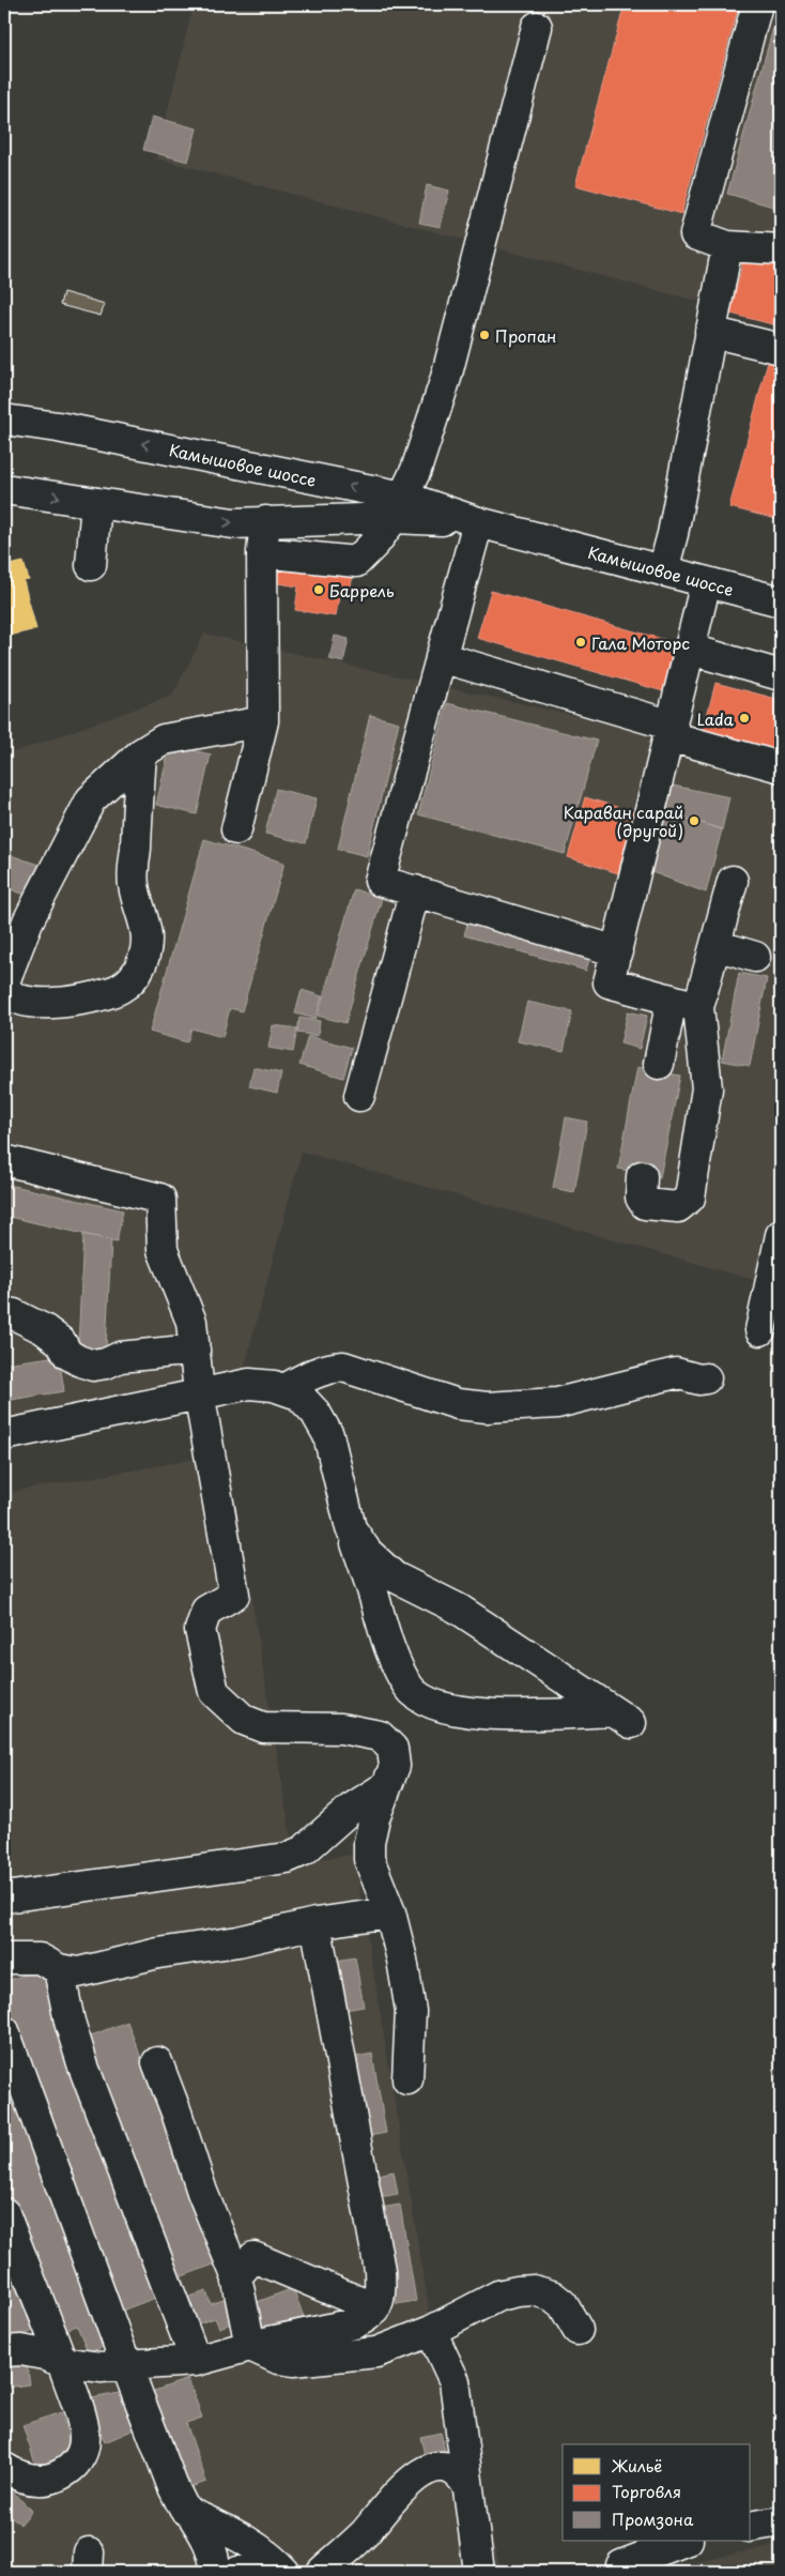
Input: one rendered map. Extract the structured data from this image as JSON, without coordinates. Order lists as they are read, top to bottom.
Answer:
{
  "streets": {
    "main road": ["Камышовое шоссе"]
  },
  "places": [
    "Пропан",
    "Баррель",
    "Гала Моторс",
    "Lada",
    "Караван сарай (другой)"
  ],
  "legend": ["Жильё", "Торговля", "Промзона"]
}
